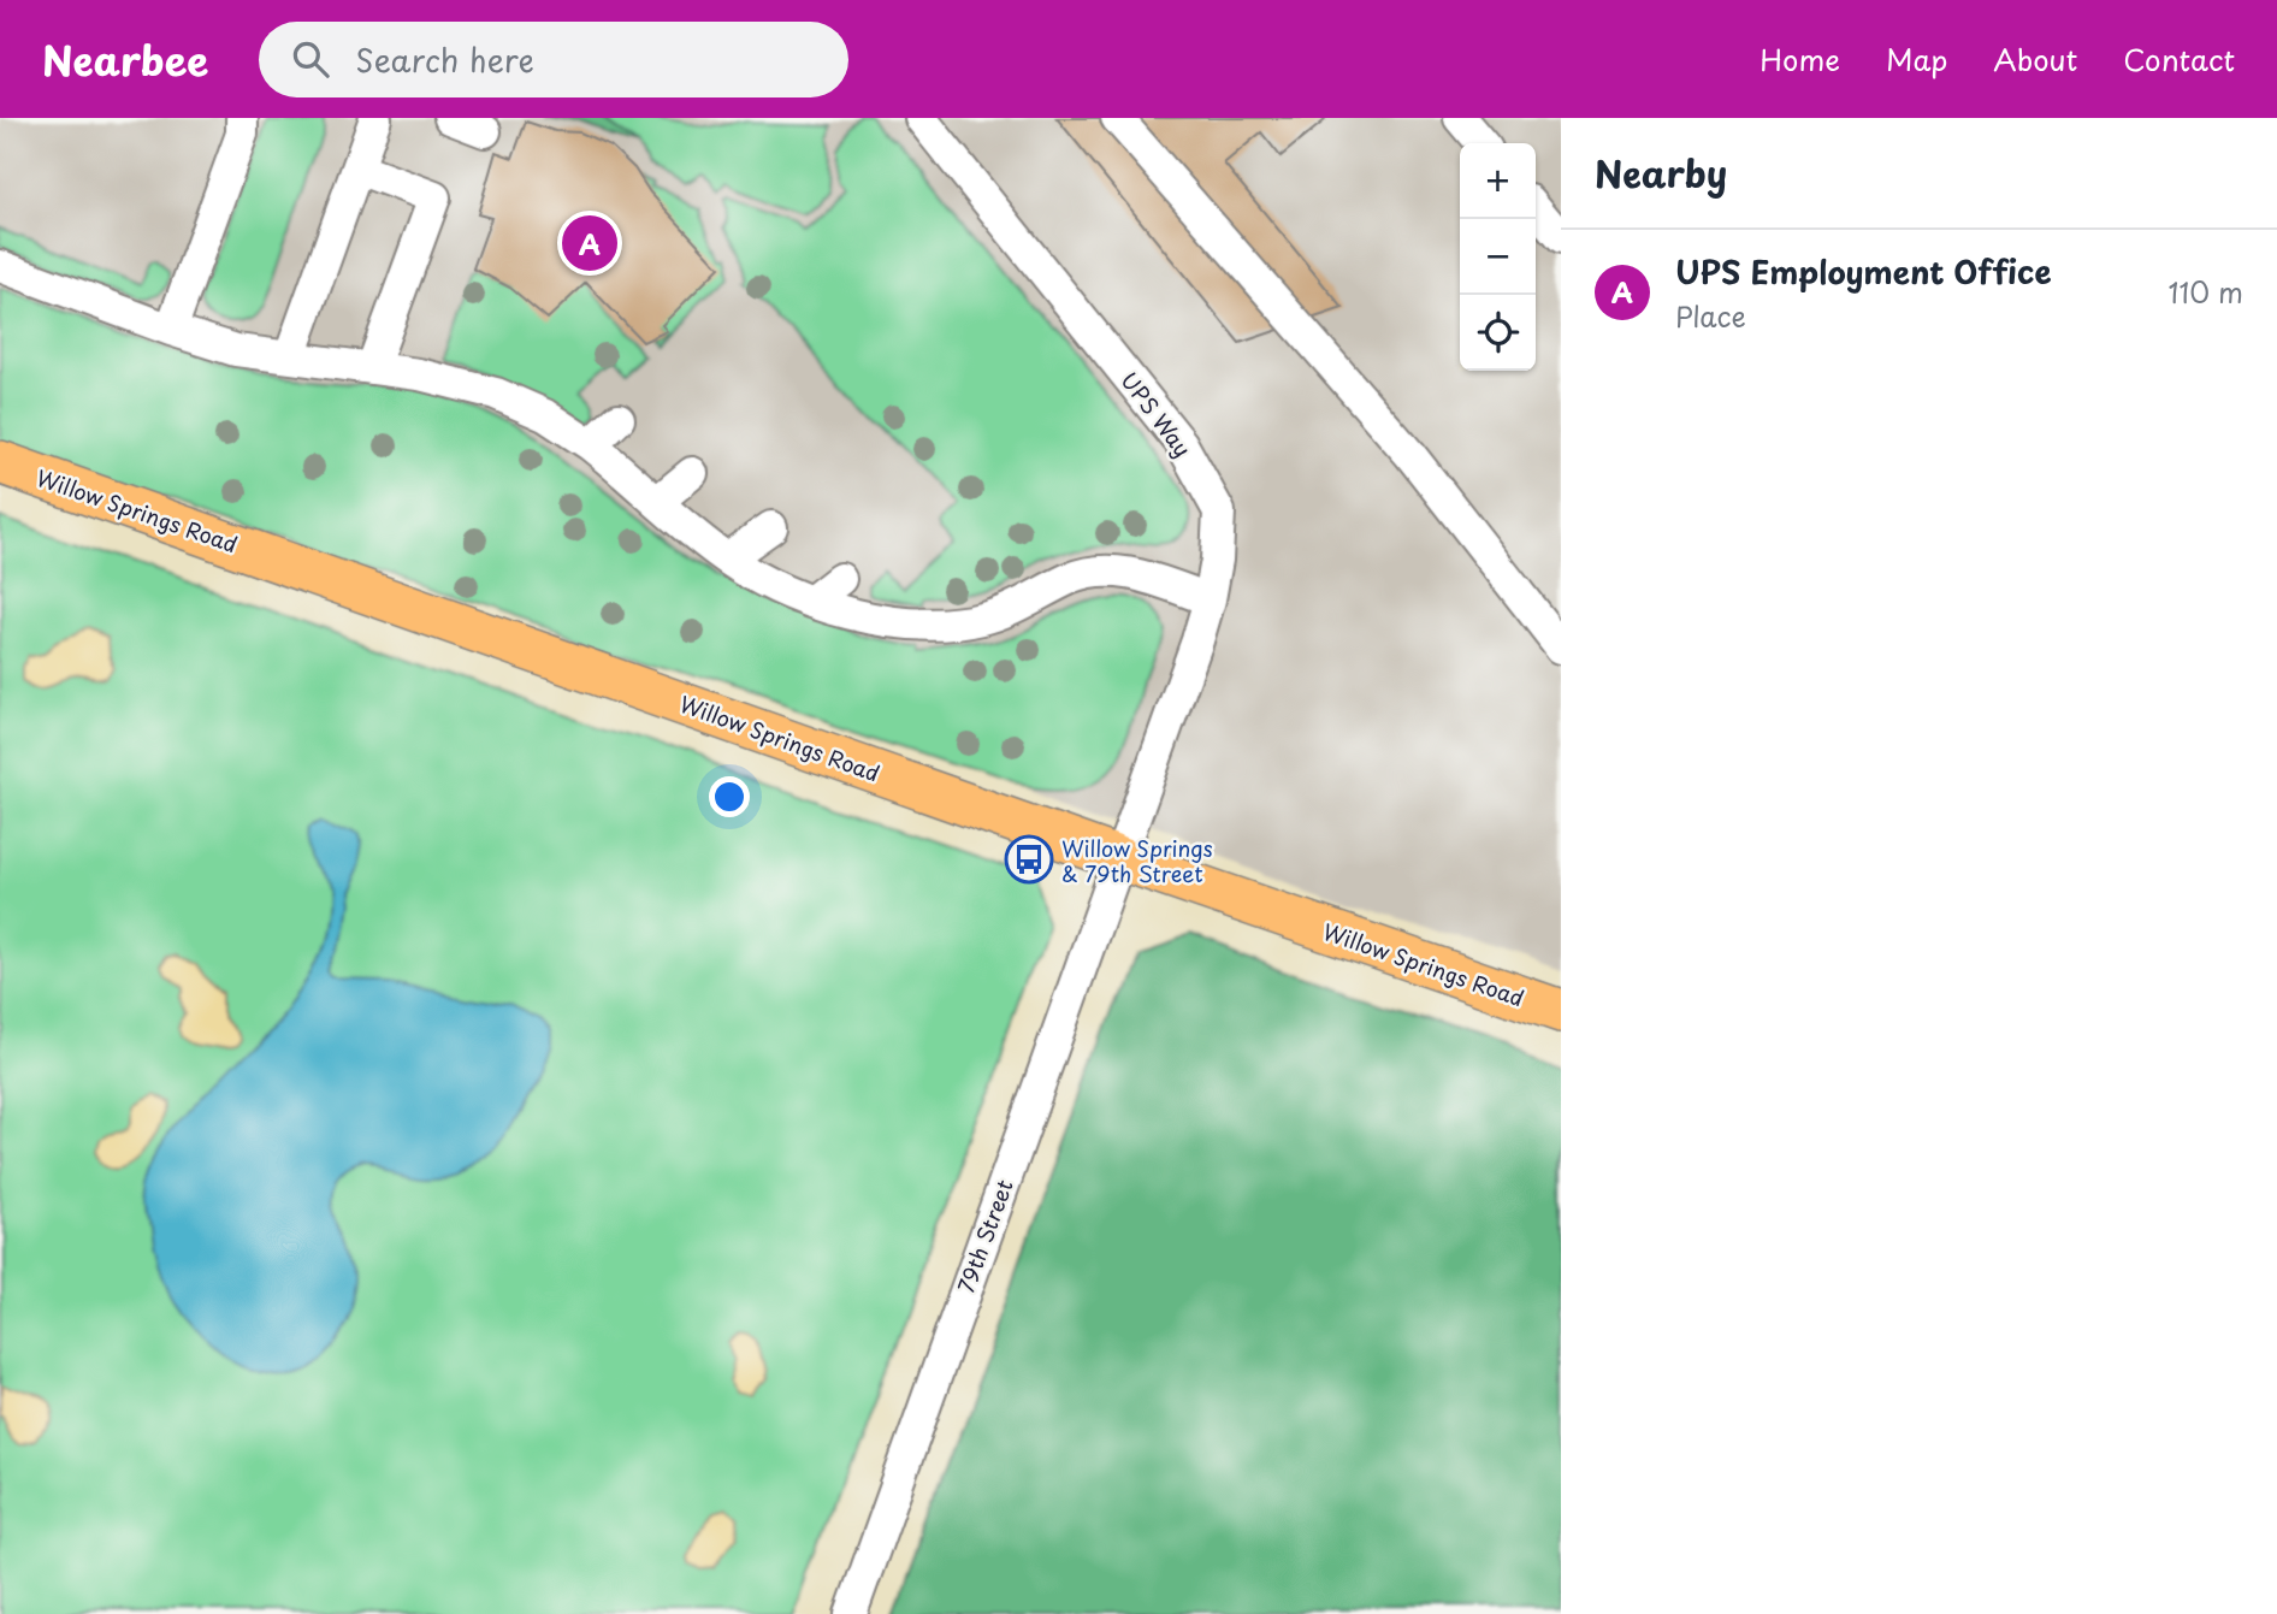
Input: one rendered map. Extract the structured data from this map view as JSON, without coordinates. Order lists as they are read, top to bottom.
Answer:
{
  "streets": {
    "main road": ["Willow Springs Road"],
    "street": ["UPS Way", "79th Street"]
  },
  "crossings": [
    ["UPS Way", "Willow Springs Road"],
    ["UPS Way", "79th Street"],
    ["Willow Springs Road", "79th Street"]
  ],
  "places": {
    "bus stop": ["Willow Springs & 79th Street"]
  },
  "page": {
    "header": "Nearbee",
    "search": "Search here",
    "nav": [
      "Home",
      "Map",
      "About",
      "Contact"
    ],
    "heading": "Nearby",
    "map_buttons": ["+", "−"],
    "pins": "A",
    "list": [
      {
        "mark": "A",
        "name": "UPS Employment Office",
        "note": "Place",
        "value": "110 m"
      }
    ]
  }
}
